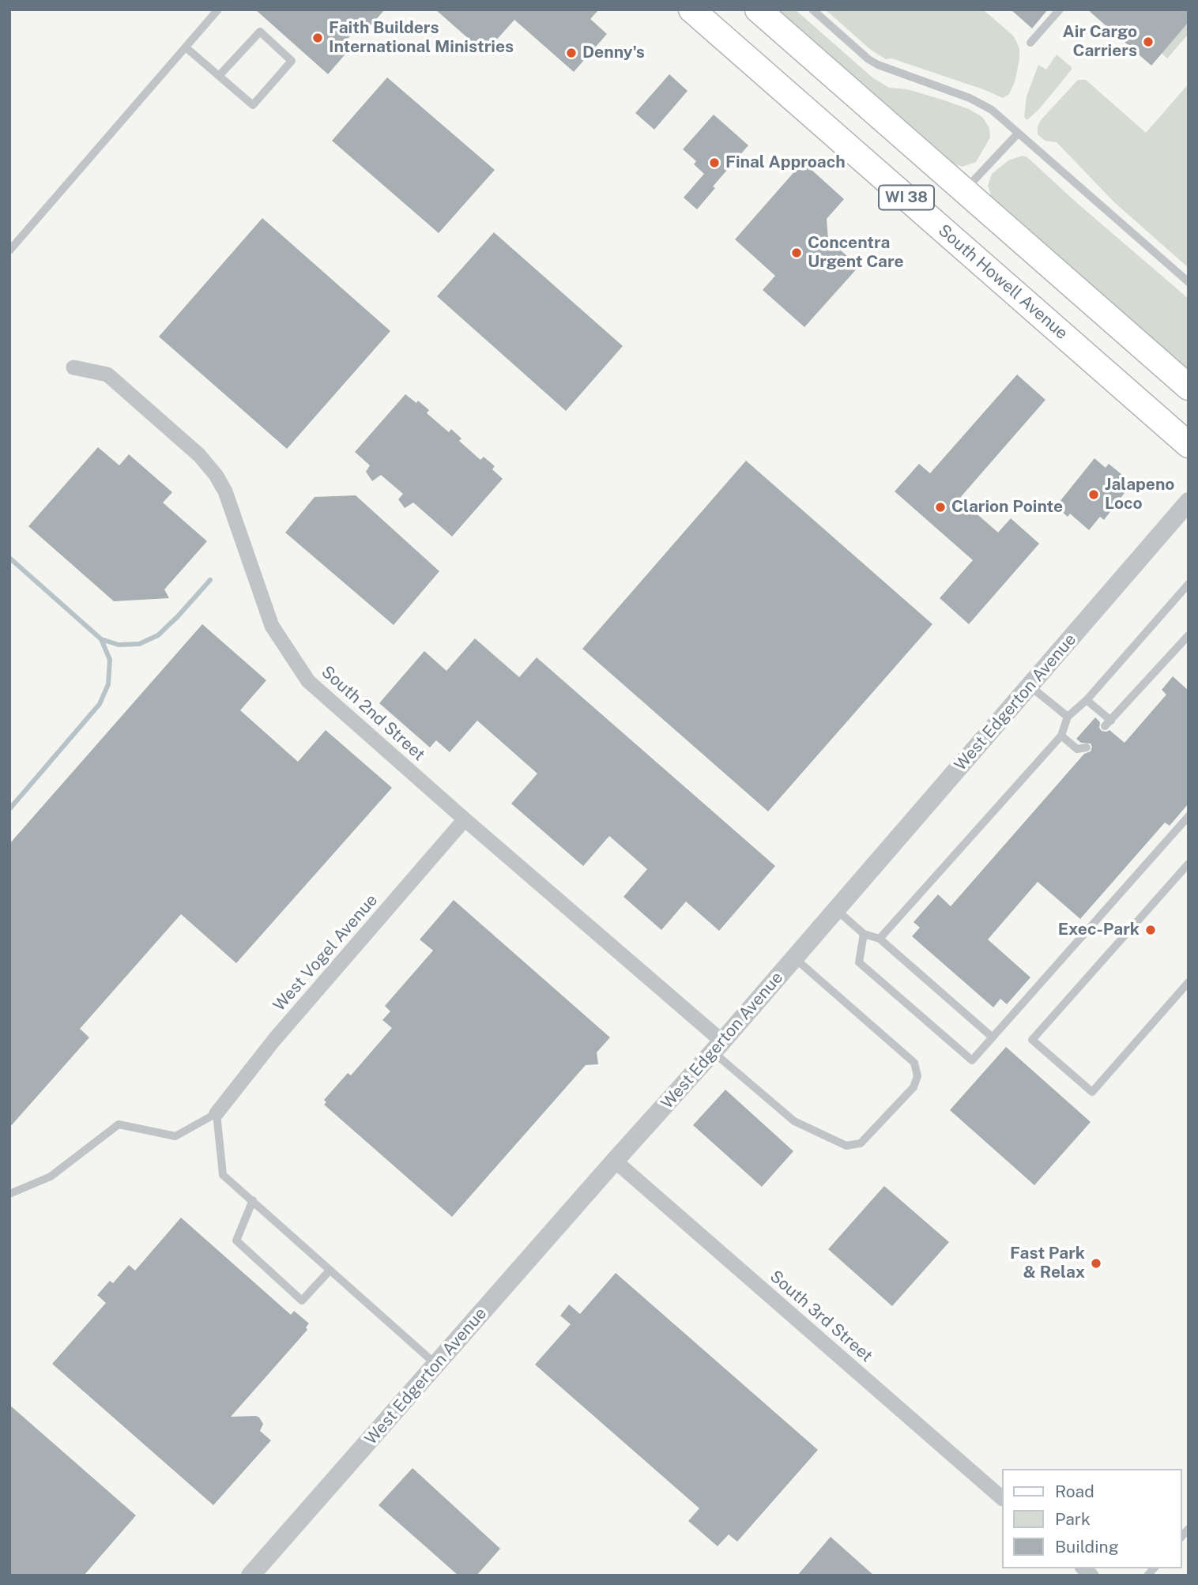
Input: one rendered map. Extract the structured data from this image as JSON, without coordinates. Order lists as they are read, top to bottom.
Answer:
{
  "streets": {
    "main road": ["WI 38", "South Howell Avenue"],
    "street": [
      "West Edgerton Avenue",
      "South 2nd Street",
      "West Vogel Avenue",
      "South 3rd Street"
    ]
  },
  "crossings": [
    ["West Edgerton Avenue", "South 2nd Street"],
    ["West Edgerton Avenue", "South 3rd Street"],
    ["South 2nd Street", "West Vogel Avenue"]
  ],
  "places": [
    "Faith Builders International Ministries",
    "Air Cargo Carriers",
    "Denny's",
    "Final Approach",
    "Concentra Urgent Care",
    "Jalapeno Loco",
    "Clarion Pointe",
    "Exec-Park",
    "Fast Park & Relax"
  ],
  "legend": ["Road", "Park", "Building"]
}
